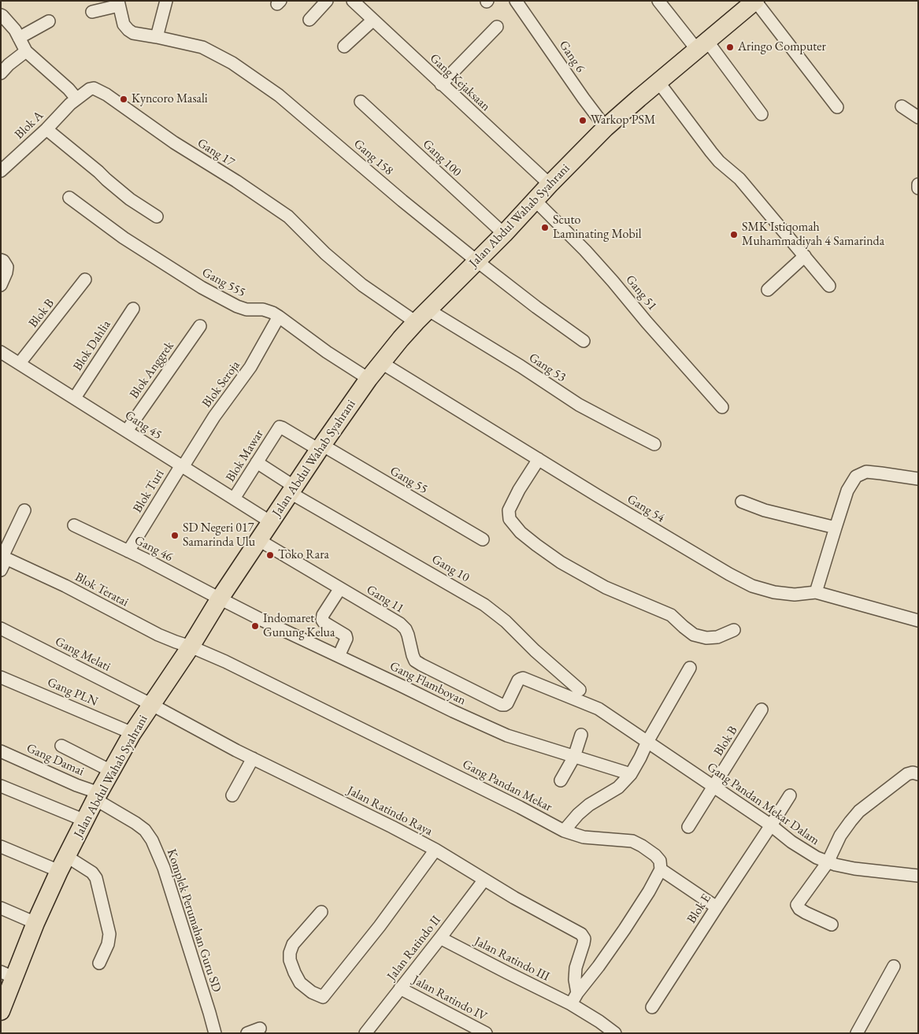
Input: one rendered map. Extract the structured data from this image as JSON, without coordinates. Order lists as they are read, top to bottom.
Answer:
{
  "streets": {
    "highway": ["Jalan Abdul Wahab Syahrani"],
    "street": [
      "Gang 6",
      "Gang Kejaksaan",
      "Blok A",
      "Gang 17",
      "Gang 158",
      "Gang 100",
      "Gang 555",
      "Gang 51",
      "Blok B",
      "Blok Dahlia",
      "Gang 53",
      "Blok Anggrek",
      "Blok Seroja",
      "Gang 45",
      "Blok Mawar",
      "Gang 55",
      "Blok Turi",
      "Gang 54",
      "Gang 46",
      "Gang 10",
      "Blok Teratai",
      "Gang 11",
      "Gang Melati",
      "Gang Flamboyan",
      "Gang PLN",
      "Gang Damai",
      "Gang Pandan Mekar",
      "Gang Pandan Mekar Dalam",
      "Jalan Ratindo Raya",
      "Blok E",
      "Komplek Perumahan Guru SD",
      "Jalan Ratindo II",
      "Jalan Ratindo III",
      "Jalan Ratindo IV"
    ]
  },
  "crossings": [
    ["Gang 6", "Jalan Abdul Wahab Syahrani"],
    ["Gang Kejaksaan", "Jalan Abdul Wahab Syahrani"],
    ["Blok A", "Gang 17"],
    ["Gang 17", "Jalan Abdul Wahab Syahrani"],
    ["Gang 17", "Gang 53"],
    ["Gang 158", "Jalan Abdul Wahab Syahrani"],
    ["Gang 100", "Jalan Abdul Wahab Syahrani"],
    ["Jalan Abdul Wahab Syahrani", "Gang 555"],
    ["Jalan Abdul Wahab Syahrani", "Gang 51"],
    ["Jalan Abdul Wahab Syahrani", "Gang 53"],
    ["Jalan Abdul Wahab Syahrani", "Gang 45"],
    ["Jalan Abdul Wahab Syahrani", "Blok Mawar"],
    ["Jalan Abdul Wahab Syahrani", "Gang 55"],
    ["Jalan Abdul Wahab Syahrani", "Gang 54"],
    ["Jalan Abdul Wahab Syahrani", "Gang 46"],
    ["Jalan Abdul Wahab Syahrani", "Gang 10"],
    ["Jalan Abdul Wahab Syahrani", "Blok Teratai"],
    ["Jalan Abdul Wahab Syahrani", "Gang 11"],
    ["Jalan Abdul Wahab Syahrani", "Gang Melati"],
    ["Jalan Abdul Wahab Syahrani", "Gang Flamboyan"],
    ["Jalan Abdul Wahab Syahrani", "Gang PLN"],
    ["Jalan Abdul Wahab Syahrani", "Gang Damai"],
    ["Jalan Abdul Wahab Syahrani", "Gang Pandan Mekar"],
    ["Jalan Abdul Wahab Syahrani", "Jalan Ratindo Raya"],
    ["Jalan Abdul Wahab Syahrani", "Komplek Perumahan Guru SD"],
    ["Gang 555", "Blok Seroja"],
    ["Blok B", "Gang 45"],
    ["Blok B", "Gang Pandan Mekar Dalam"],
    ["Blok Dahlia", "Gang 45"],
    ["Blok Anggrek", "Gang 45"],
    ["Blok Seroja", "Gang 45"],
    ["Blok Seroja", "Blok Turi"],
    ["Gang 45", "Blok Mawar"],
    ["Gang 45", "Blok Turi"],
    ["Blok Mawar", "Gang 55"],
    ["Blok Mawar", "Gang 10"],
    ["Blok Turi", "Gang 46"],
    ["Gang 46", "Gang Flamboyan"],
    ["Blok Teratai", "Gang Pandan Mekar"],
    ["Gang 11", "Gang Pandan Mekar Dalam"],
    ["Gang Melati", "Jalan Ratindo Raya"],
    ["Gang Damai", "Komplek Perumahan Guru SD"],
    ["Gang Pandan Mekar Dalam", "Blok E"],
    ["Jalan Ratindo II", "Jalan Ratindo III"],
    ["Jalan Ratindo II", "Jalan Ratindo IV"]
  ],
  "places": [
    "Aringo Computer",
    "Kyncoro Masali",
    "Warkop PSM",
    "Scuto Laminating Mobil",
    "SMK Istiqomah Muhammadiyah 4 Samarinda",
    "SD Negeri 017 Samarinda Ulu",
    "Toko Rara",
    "Indomaret Gunung Kelua"
  ]
}
